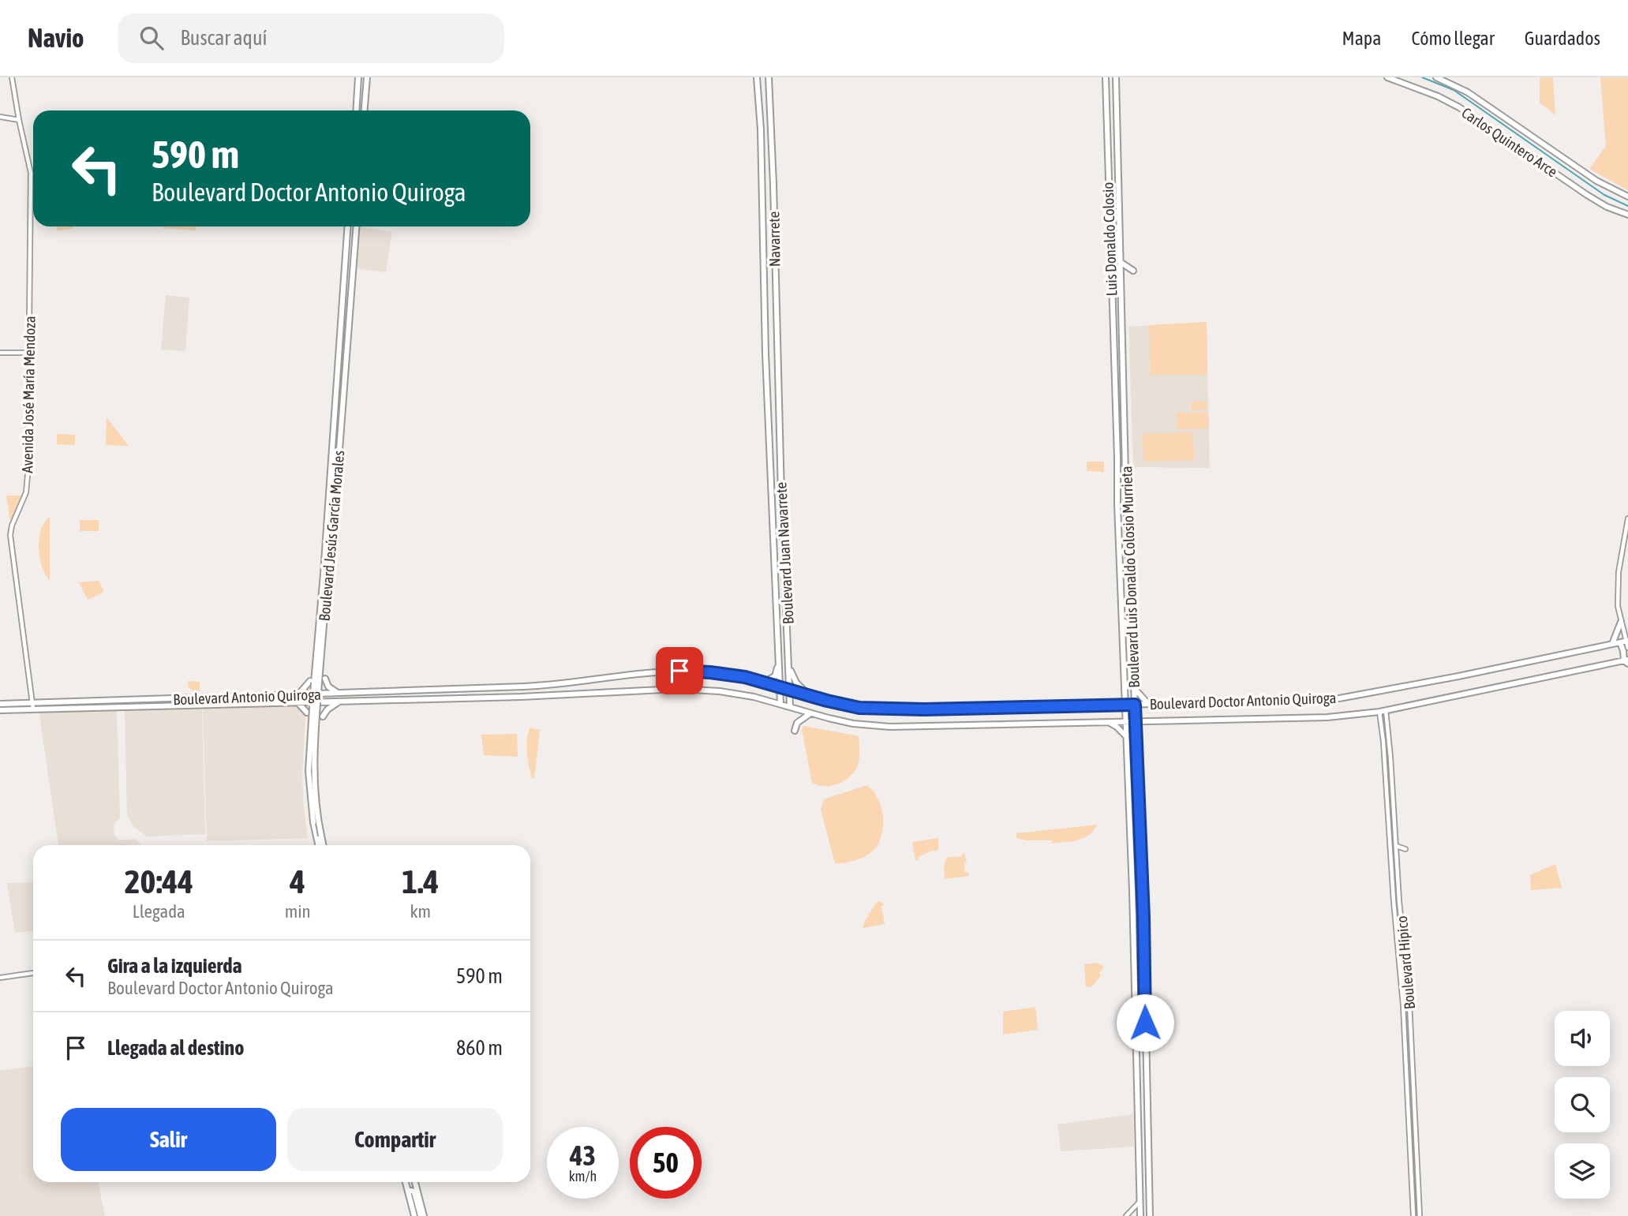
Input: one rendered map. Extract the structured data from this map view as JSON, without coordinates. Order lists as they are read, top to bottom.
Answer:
{
  "streets": {
    "main road": [
      "Carlos Quintero Arce",
      "Navarrete",
      "Luis Donaldo Colosio",
      "Boulevard Jesús García Morales",
      "Boulevard Juan Navarrete",
      "Boulevard Luis Donaldo Colosio Murrieta",
      "Boulevard Antonio Quiroga",
      "Boulevard Doctor Antonio Quiroga"
    ],
    "street": ["Avenida José María Mendoza", "Boulevard Hípico"]
  },
  "crossings": [
    ["Navarrete", "Boulevard Juan Navarrete"],
    ["Luis Donaldo Colosio", "Boulevard Luis Donaldo Colosio Murrieta"],
    ["Avenida José María Mendoza", "Boulevard Antonio Quiroga"],
    ["Boulevard Juan Navarrete", "Boulevard Doctor Antonio Quiroga"],
    ["Boulevard Luis Donaldo Colosio Murrieta", "Boulevard Doctor Antonio Quiroga"],
    ["Boulevard Antonio Quiroga", "Boulevard Doctor Antonio Quiroga"],
    ["Boulevard Doctor Antonio Quiroga", "Boulevard Hípico"]
  ],
  "page": {
    "header": "Navio",
    "search": "Buscar aquí",
    "nav": ["Mapa", "Cómo llegar", "Guardados"],
    "turn": ["590 m", "Boulevard Doctor Antonio Quiroga"],
    "eta": [
      "20:44",
      "Llegada",
      "4",
      "min",
      "1.4",
      "km"
    ],
    "list": [
      {
        "name": "Gira a la izquierda",
        "note": "Boulevard Doctor Antonio Quiroga",
        "value": "590 m"
      },
      {
        "name": "Llegada al destino",
        "value": "860 m"
      }
    ],
    "buttons": ["Salir", "Compartir"],
    "speed": "43 km/h",
    "limit": "50"
  }
}
